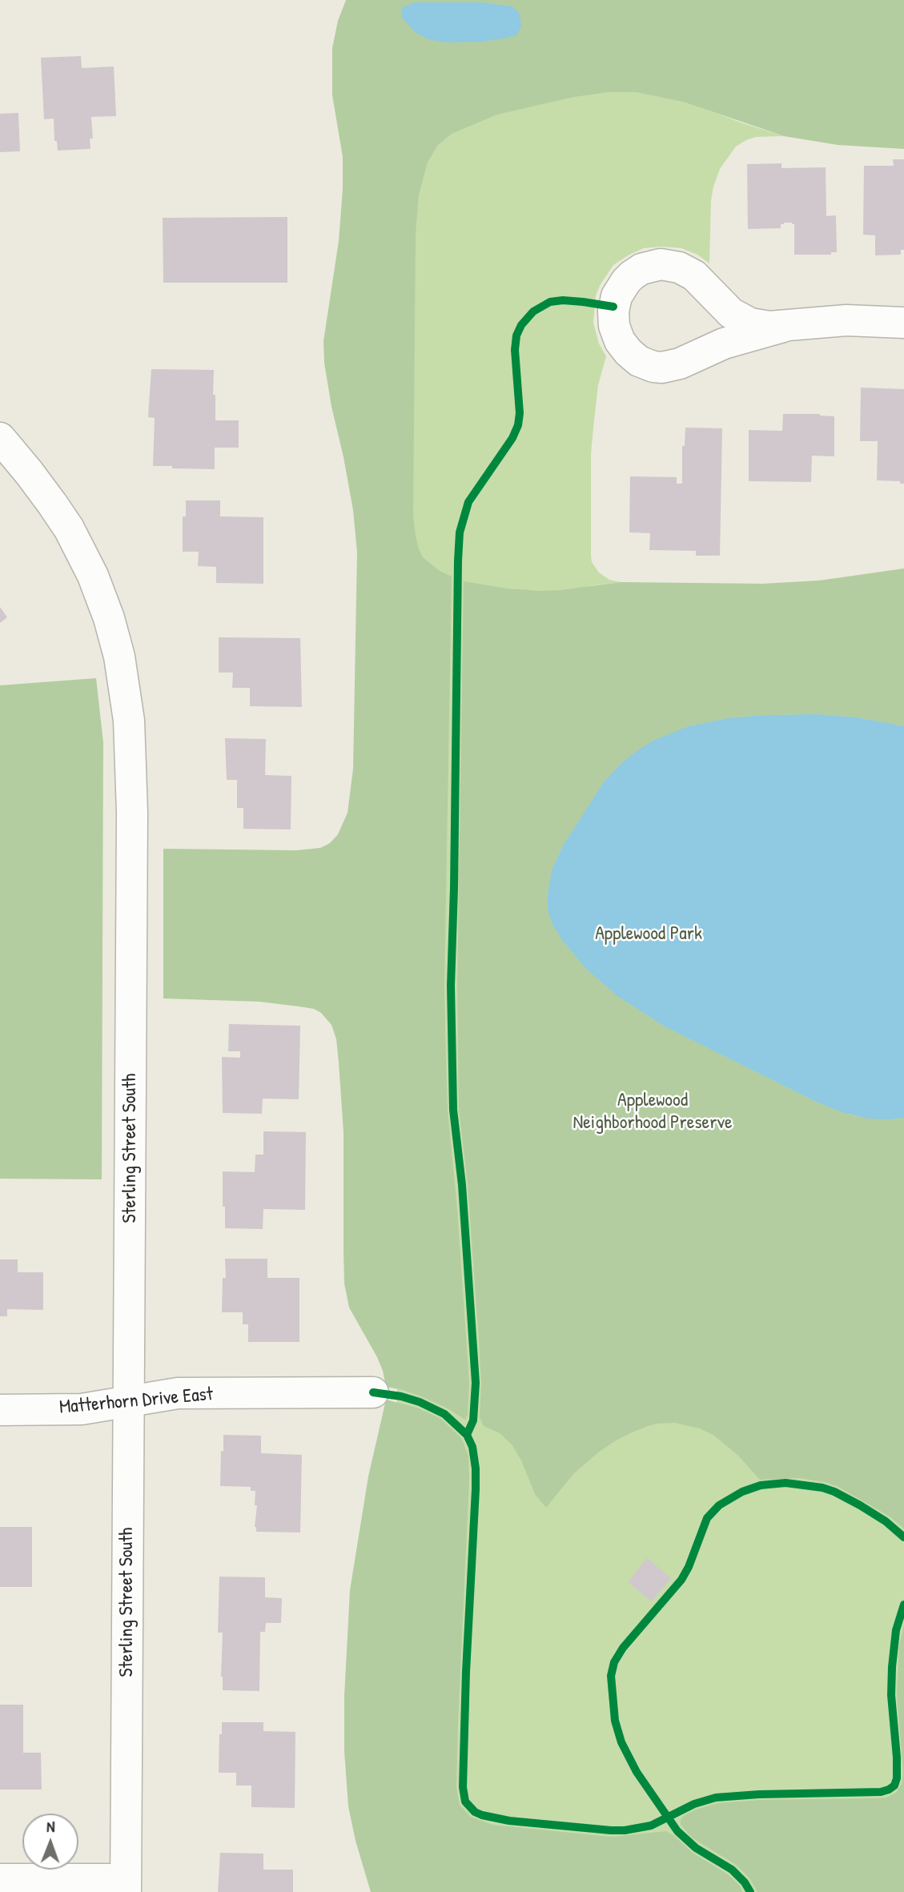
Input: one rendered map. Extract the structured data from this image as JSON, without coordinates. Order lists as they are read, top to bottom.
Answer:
{
  "streets": {
    "street": ["Sterling Street South", "Matterhorn Drive East"]
  },
  "crossings": [
    ["Sterling Street South", "Matterhorn Drive East"]
  ],
  "parks": ["Applewood Park", "Applewood Neighborhood Preserve"],
  "north": "top"
}
